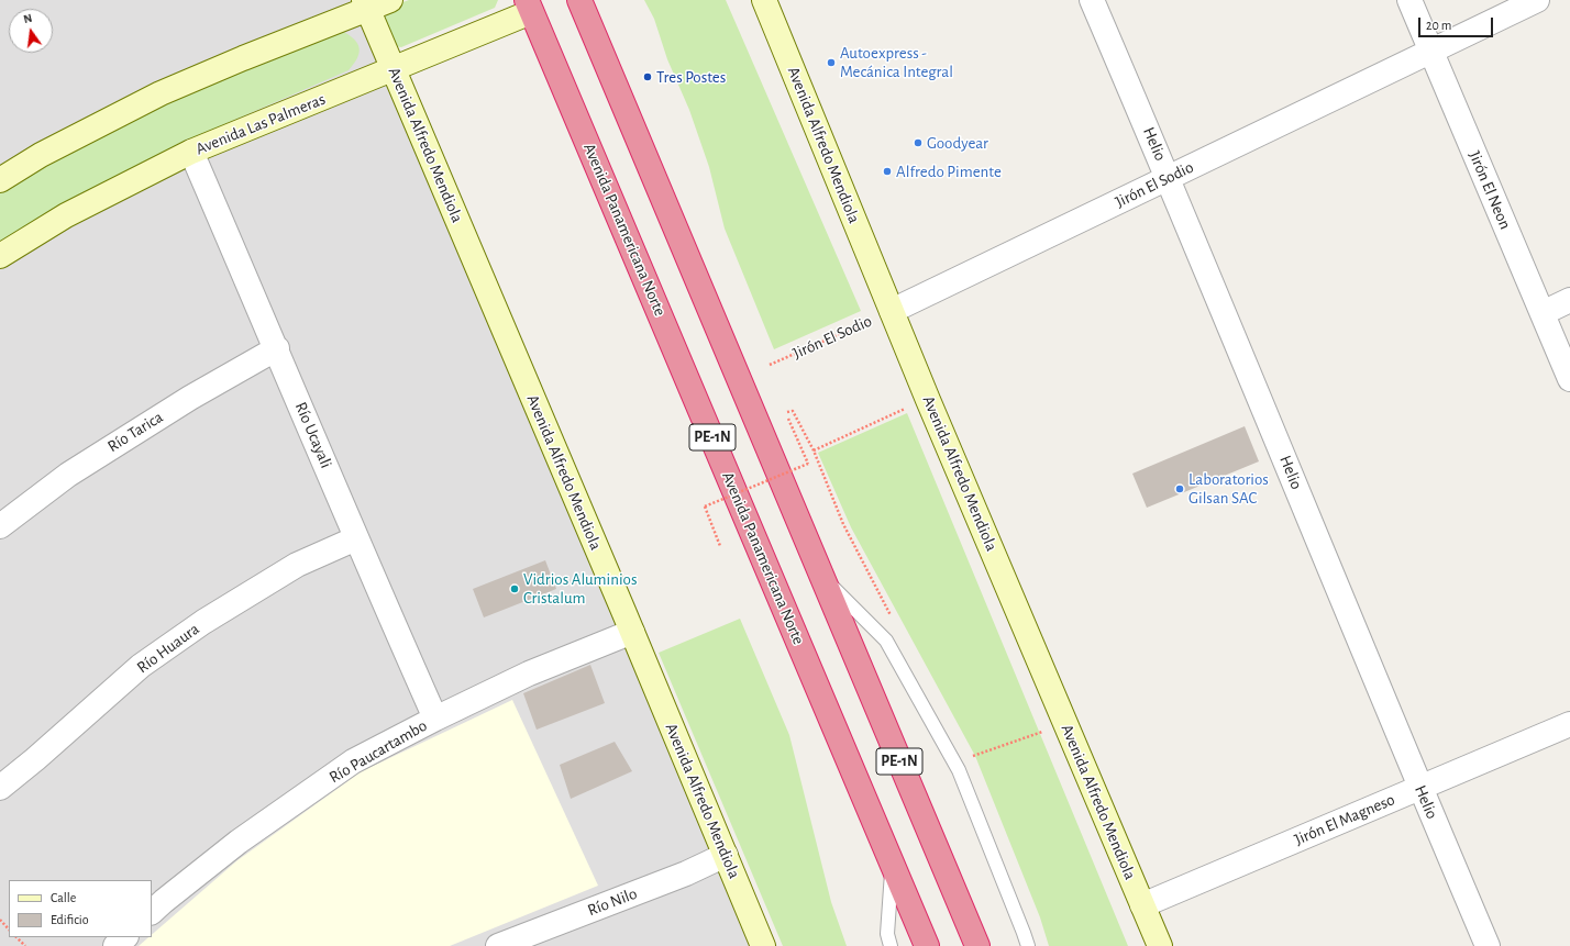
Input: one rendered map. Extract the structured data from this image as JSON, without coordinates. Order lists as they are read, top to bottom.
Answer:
{
  "streets": {
    "highway": ["Avenida Panamericana Norte", "PE-1N"],
    "main road": ["Avenida Las Palmeras", "Avenida Alfredo Mendiola"],
    "street": [
      "Helio",
      "Jirón El Sodio",
      "Jirón El Neon",
      "Río Tarica",
      "Río Ucayali",
      "Río Huaura",
      "Río Paucartambo",
      "Jirón El Magneso",
      "Río Nilo"
    ]
  },
  "crossings": [
    ["Avenida Las Palmeras", "Avenida Alfredo Mendiola"],
    ["Avenida Las Palmeras", "Avenida Panamericana Norte"],
    ["Avenida Las Palmeras", "Río Ucayali"],
    ["Helio", "Jirón El Sodio"],
    ["Helio", "Jirón El Magneso"],
    ["Avenida Alfredo Mendiola", "Jirón El Sodio"],
    ["Avenida Alfredo Mendiola", "Río Paucartambo"],
    ["Avenida Alfredo Mendiola", "Jirón El Magneso"],
    ["Avenida Alfredo Mendiola", "Río Nilo"],
    ["Jirón El Sodio", "Jirón El Neon"],
    ["Río Tarica", "Río Ucayali"],
    ["Río Ucayali", "Río Huaura"],
    ["Río Ucayali", "Río Paucartambo"]
  ],
  "places": [
    "Autoexpress - Mecánica Integral",
    "Tres Postes",
    "Goodyear",
    "Alfredo Pimente",
    "Laboratorios Gilsan SAC",
    "Vidrios Aluminios Cristalum"
  ],
  "legend": ["Calle", "Edificio"],
  "scale_bar": "20 m",
  "north": "top"
}
